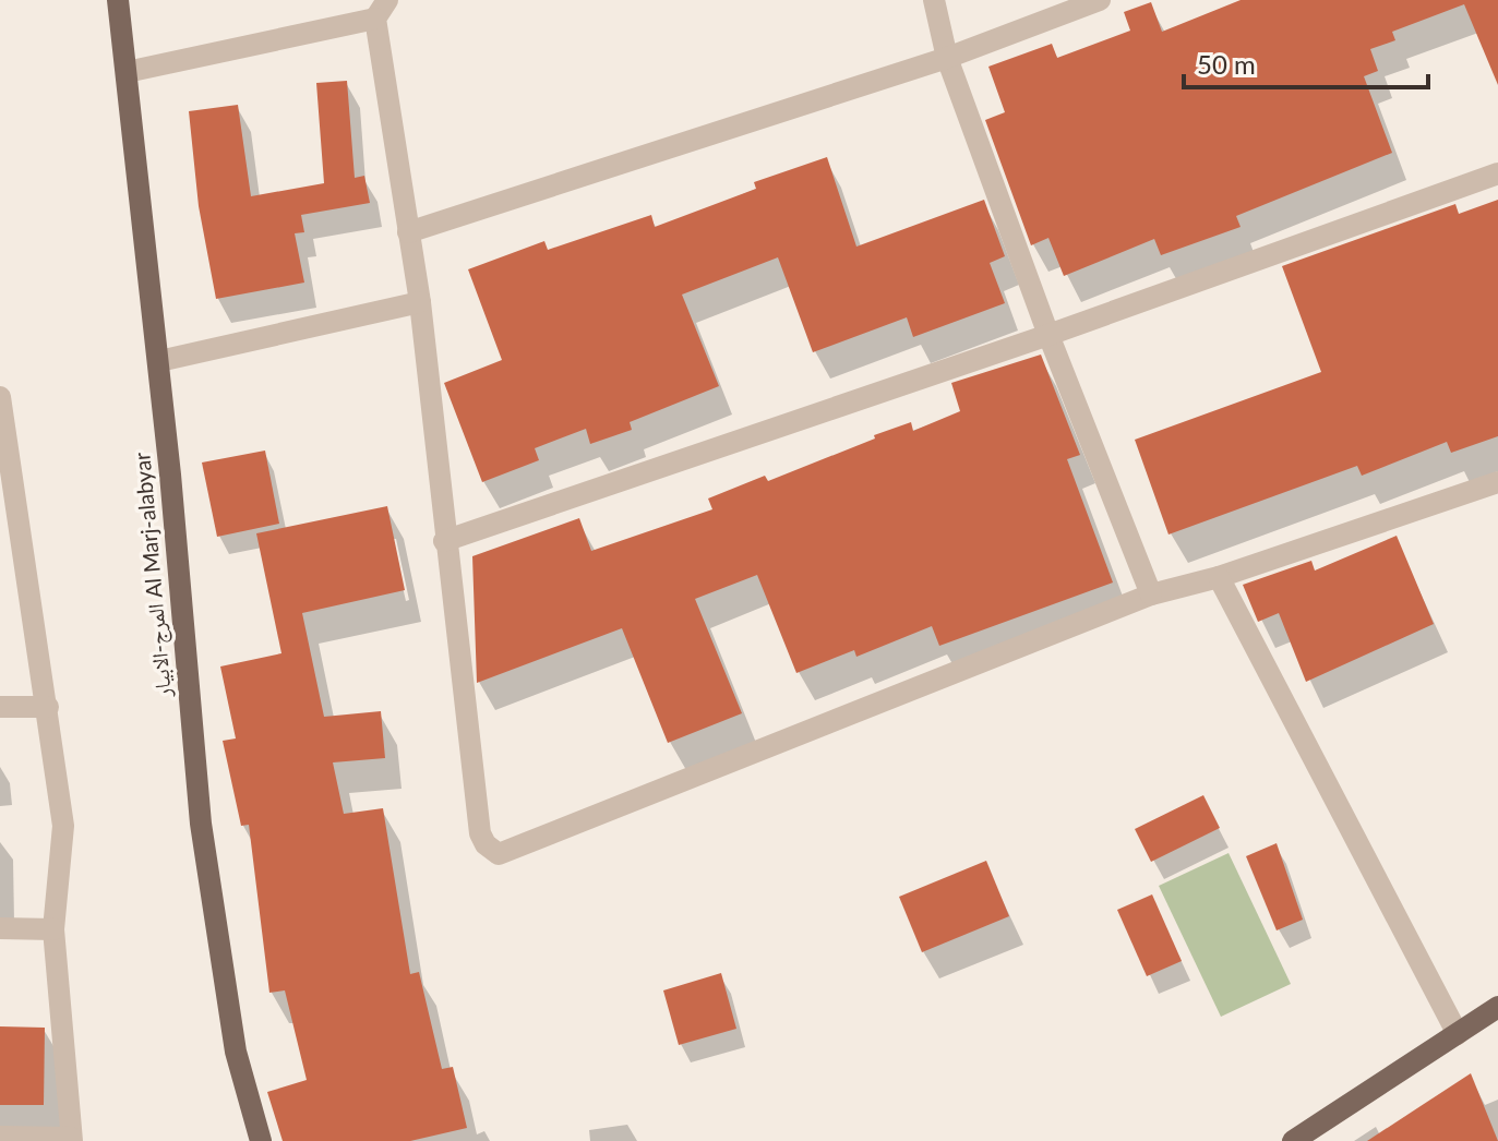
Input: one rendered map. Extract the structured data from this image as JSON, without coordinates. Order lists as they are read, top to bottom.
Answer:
{
  "streets": {
    "main road": ["المرج-الابيار Al Marj-alabyar"]
  },
  "scale_bar": "50 m"
}
